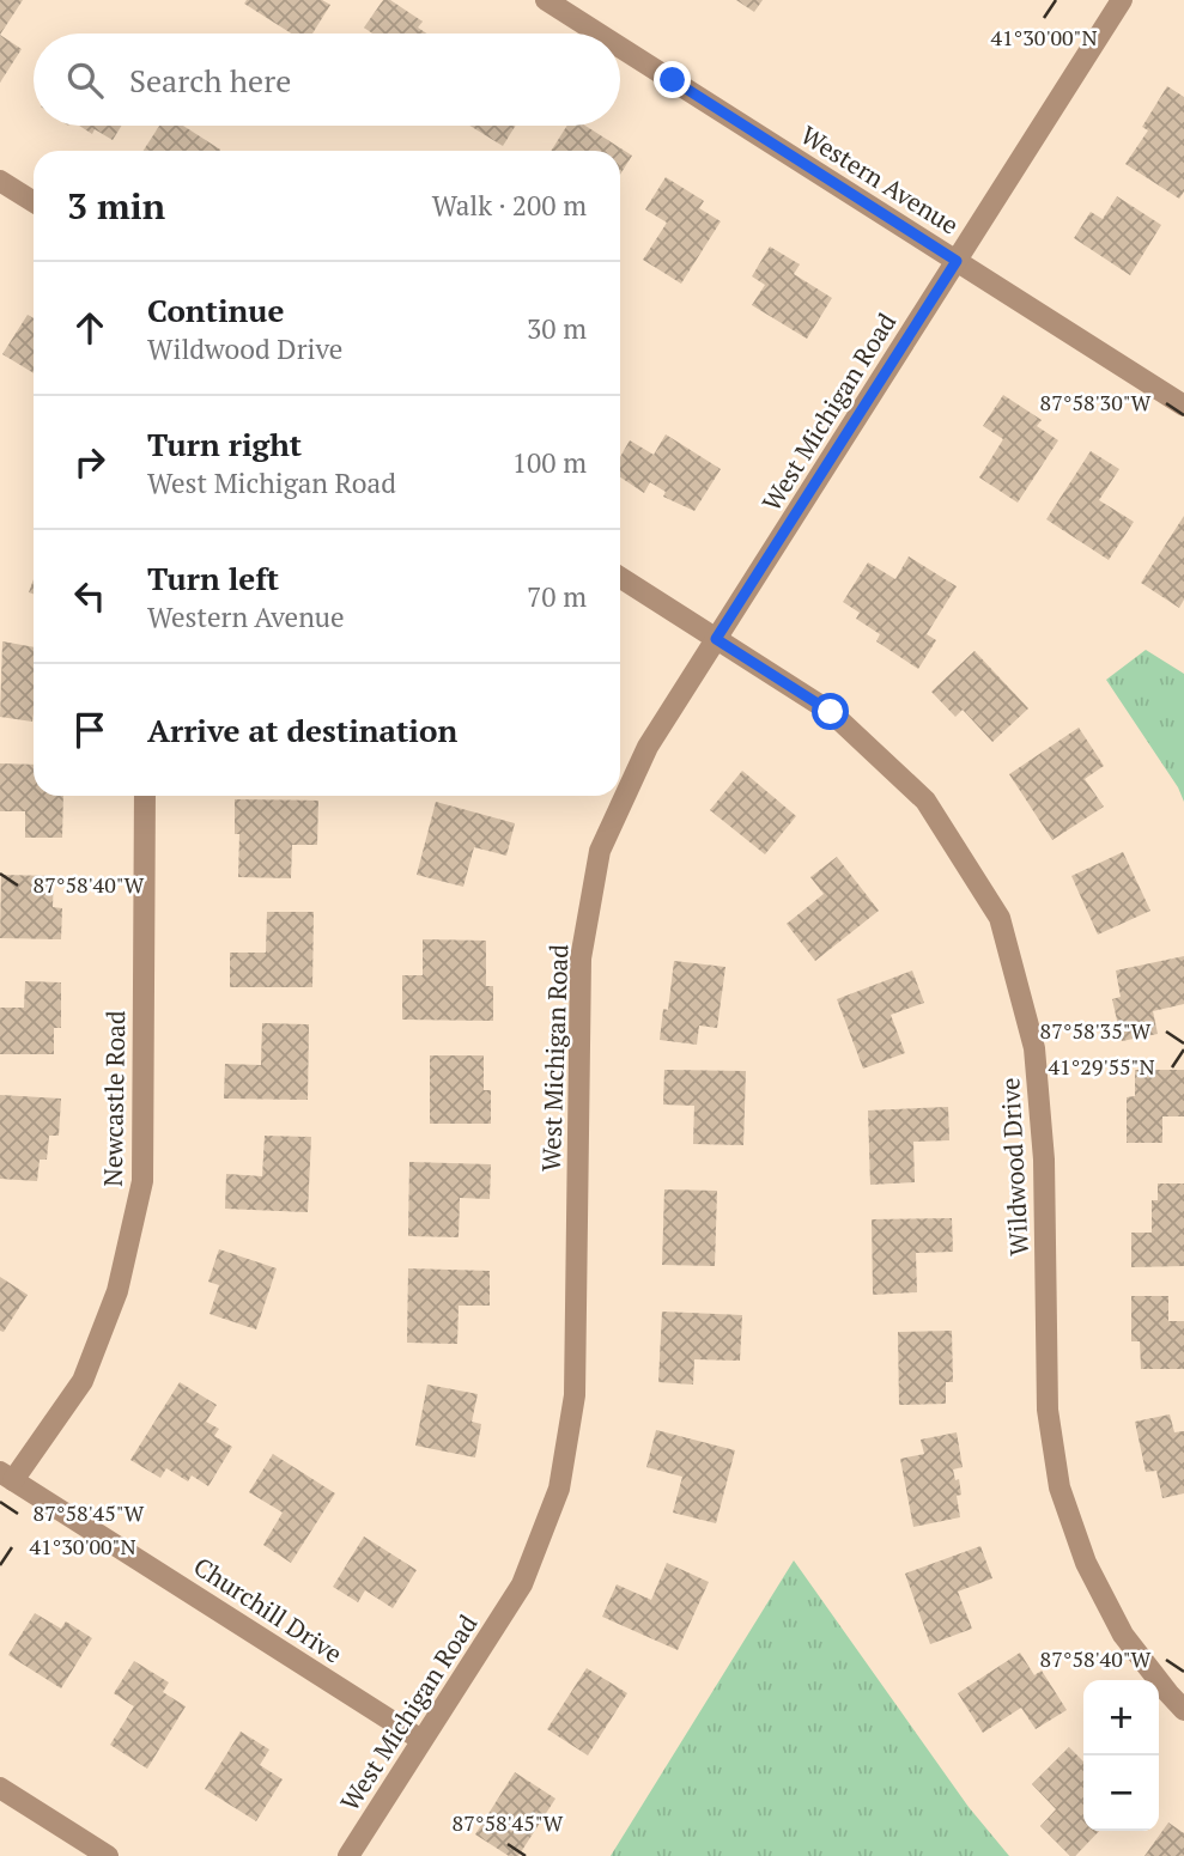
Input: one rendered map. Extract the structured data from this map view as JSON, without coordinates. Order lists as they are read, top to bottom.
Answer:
{
  "streets": {
    "street": [
      "Western Avenue",
      "West Michigan Road",
      "Newcastle Road",
      "Wildwood Drive",
      "Churchill Drive"
    ]
  },
  "crossings": [
    ["Western Avenue", "West Michigan Road"],
    ["West Michigan Road", "Wildwood Drive"],
    ["West Michigan Road", "Churchill Drive"],
    ["Newcastle Road", "Churchill Drive"]
  ],
  "page": {
    "search": "Search here",
    "heading": ["3 min", "Walk · 200 m"],
    "list": [
      ["Continue", "Wildwood Drive", "30 m"],
      ["Turn right", "West Michigan Road", "100 m"],
      ["Turn left", "Western Avenue", "70 m"],
      "Arrive at destination"
    ],
    "map_buttons": ["+", "−"]
  },
  "coordinates": [
    "41°30'00\"N",
    "87°58'30\"W",
    "87°58'40\"W",
    "87°58'35\"W",
    "41°29'55\"N",
    "87°58'45\"W"
  ]
}
